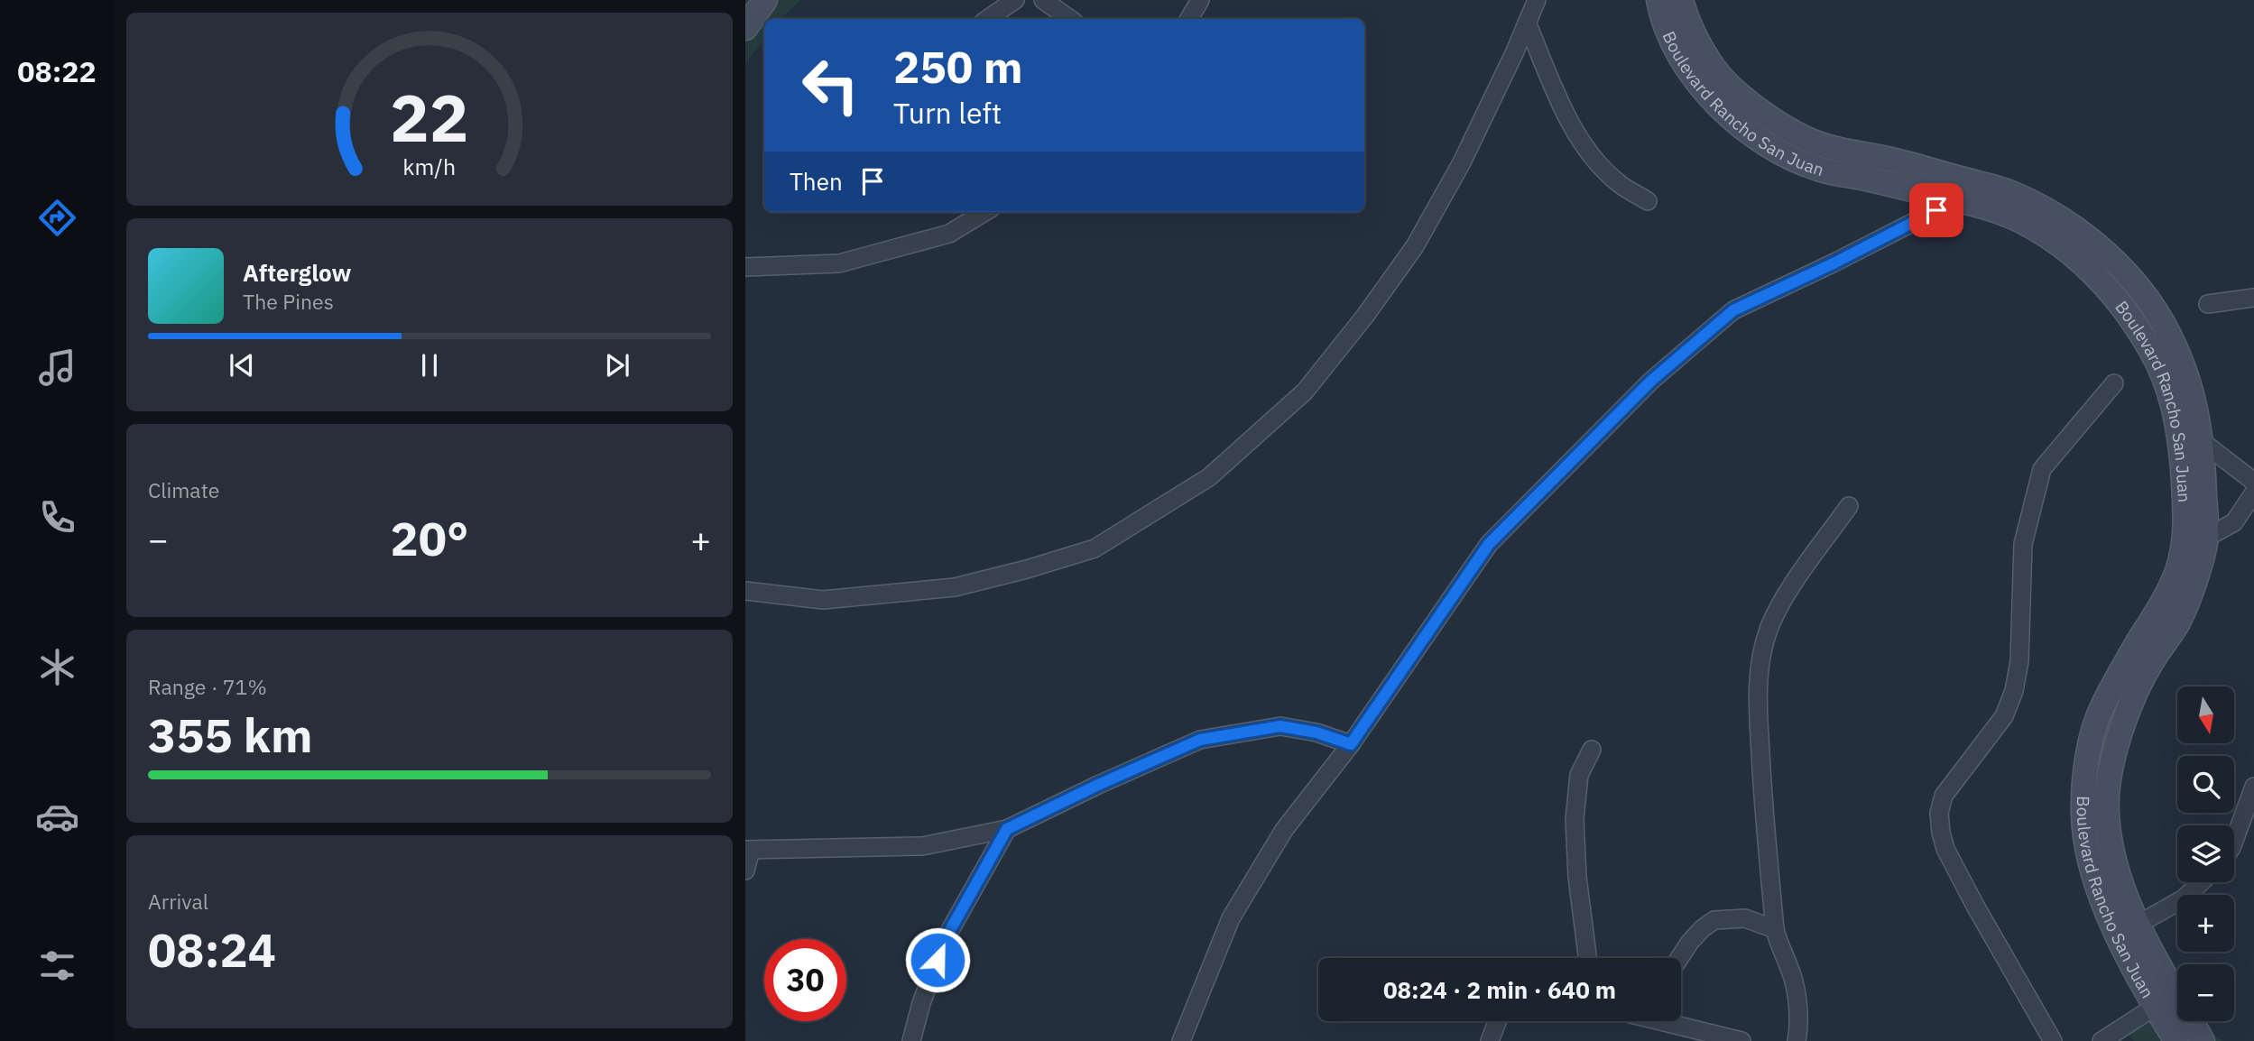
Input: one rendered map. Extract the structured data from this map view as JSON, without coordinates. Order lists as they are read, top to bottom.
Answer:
{
  "streets": {
    "street": ["Boulevard Rancho San Juan"]
  },
  "north": "bottom",
  "page": {
    "tabs": "08:22",
    "turn": ["250 m", "Turn left"],
    "then": "Then",
    "song": ["Afterglow", "The Pines"],
    "tile": [
      "Climate",
      ["Range · 71%", "355 km"],
      ["Arrival", "08:24"]
    ],
    "heat": ["−", "20°", "+"],
    "map_buttons": ["+", "−"],
    "limit": "30",
    "trip": "08:24 · 2 min · 640 m",
    "gauge": ["22", "km/h"]
  }
}
